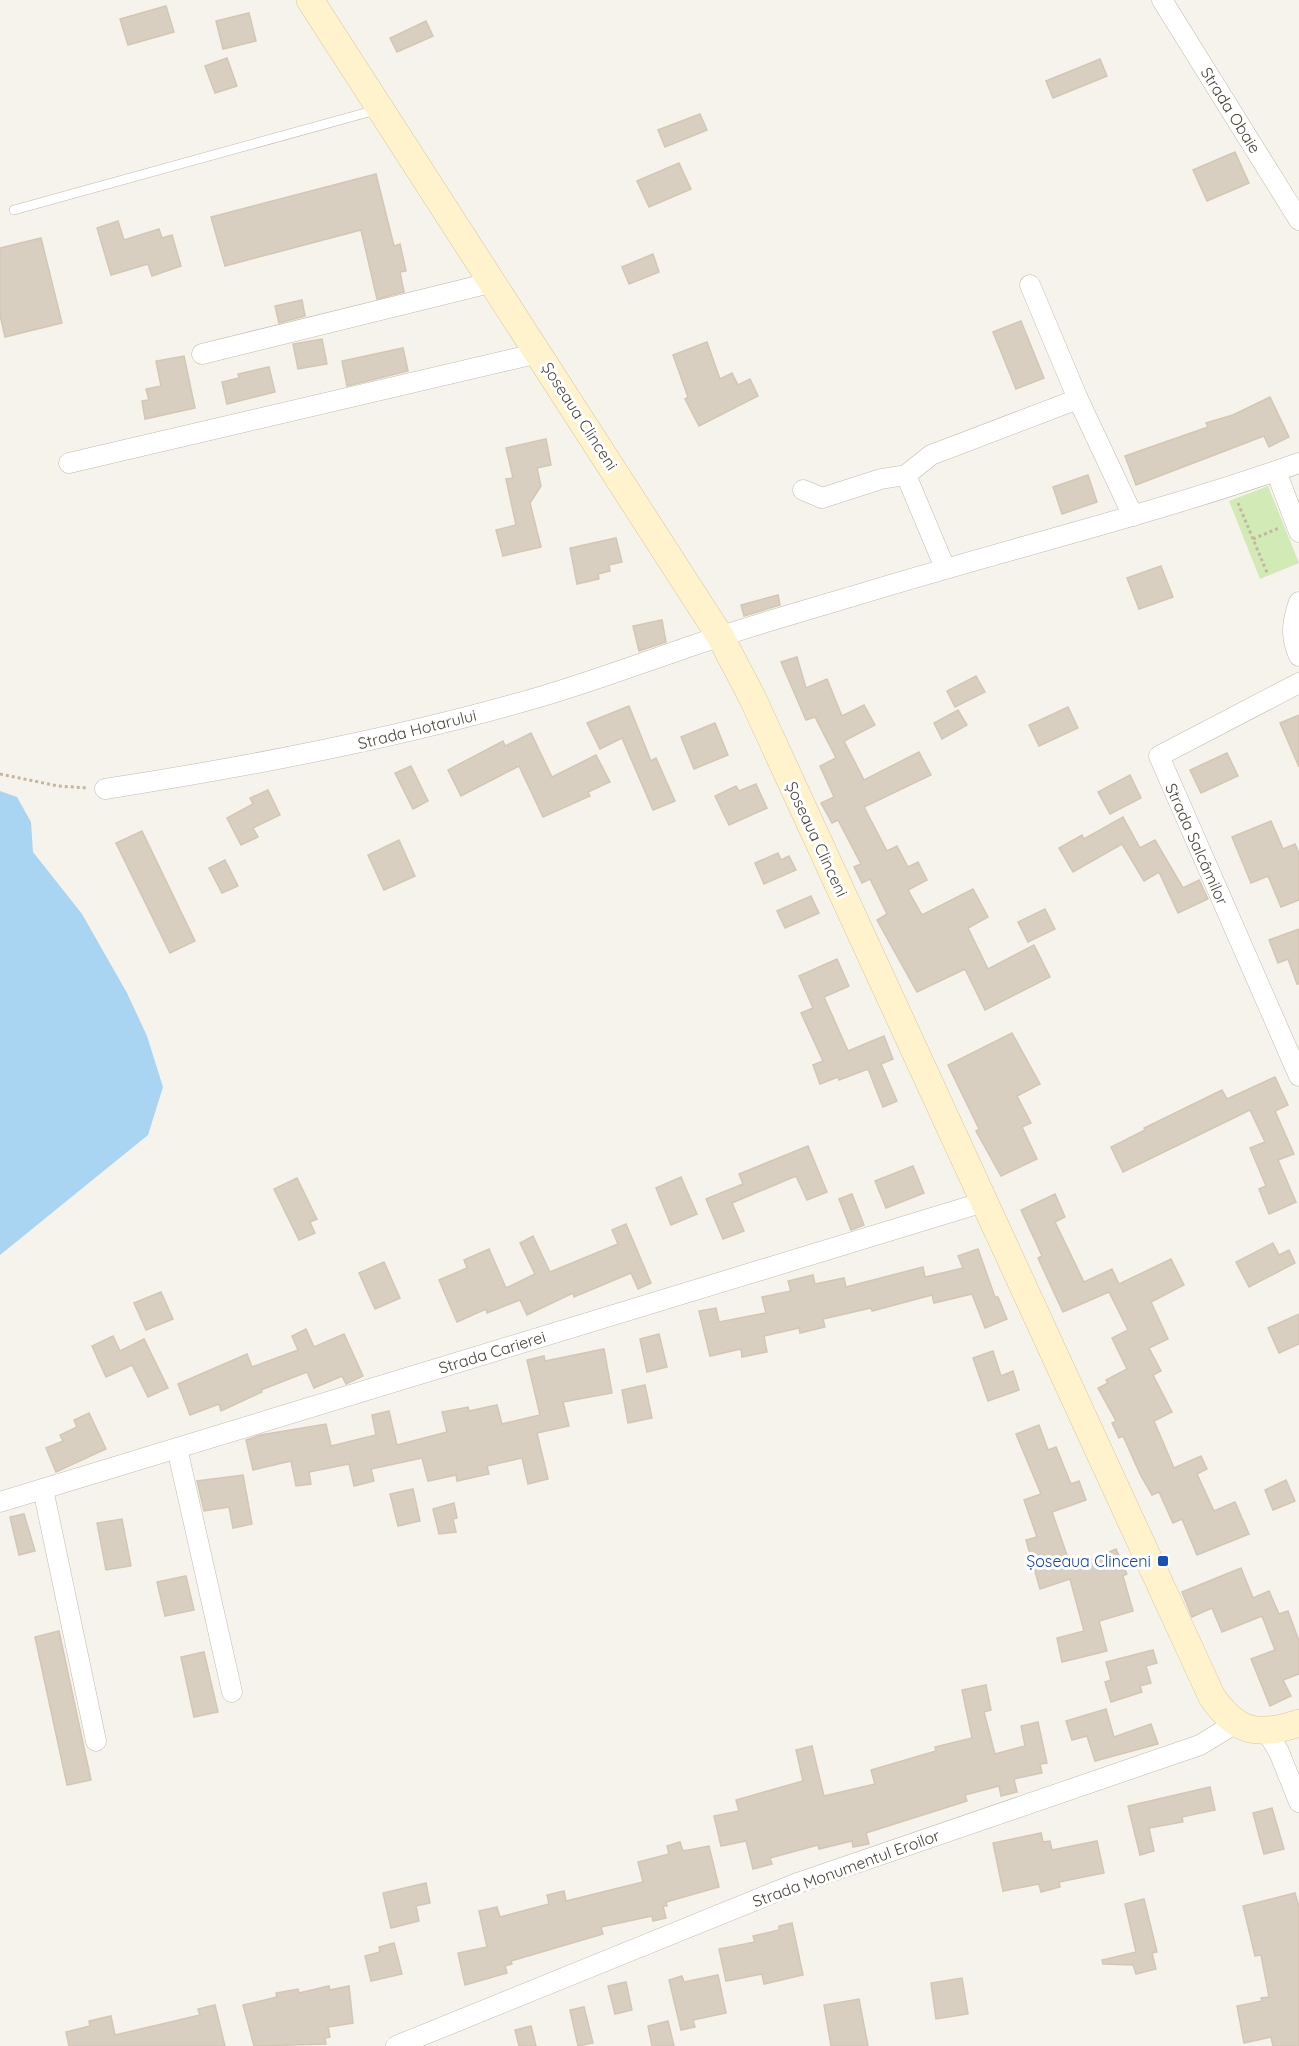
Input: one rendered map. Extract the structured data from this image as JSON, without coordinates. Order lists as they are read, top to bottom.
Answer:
{
  "streets": {
    "main road": ["Șoseaua Clinceni"],
    "street": [
      "Strada Obaie",
      "Strada Hotarului",
      "Strada Salcâmilor",
      "Strada Carierei",
      "Strada Monumentul Eroilor"
    ]
  },
  "crossings": [
    ["Șoseaua Clinceni", "Strada Hotarului"],
    ["Șoseaua Clinceni", "Strada Carierei"],
    ["Șoseaua Clinceni", "Strada Monumentul Eroilor"]
  ],
  "places": {
    "transit": ["Șoseaua Clinceni"]
  }
}
